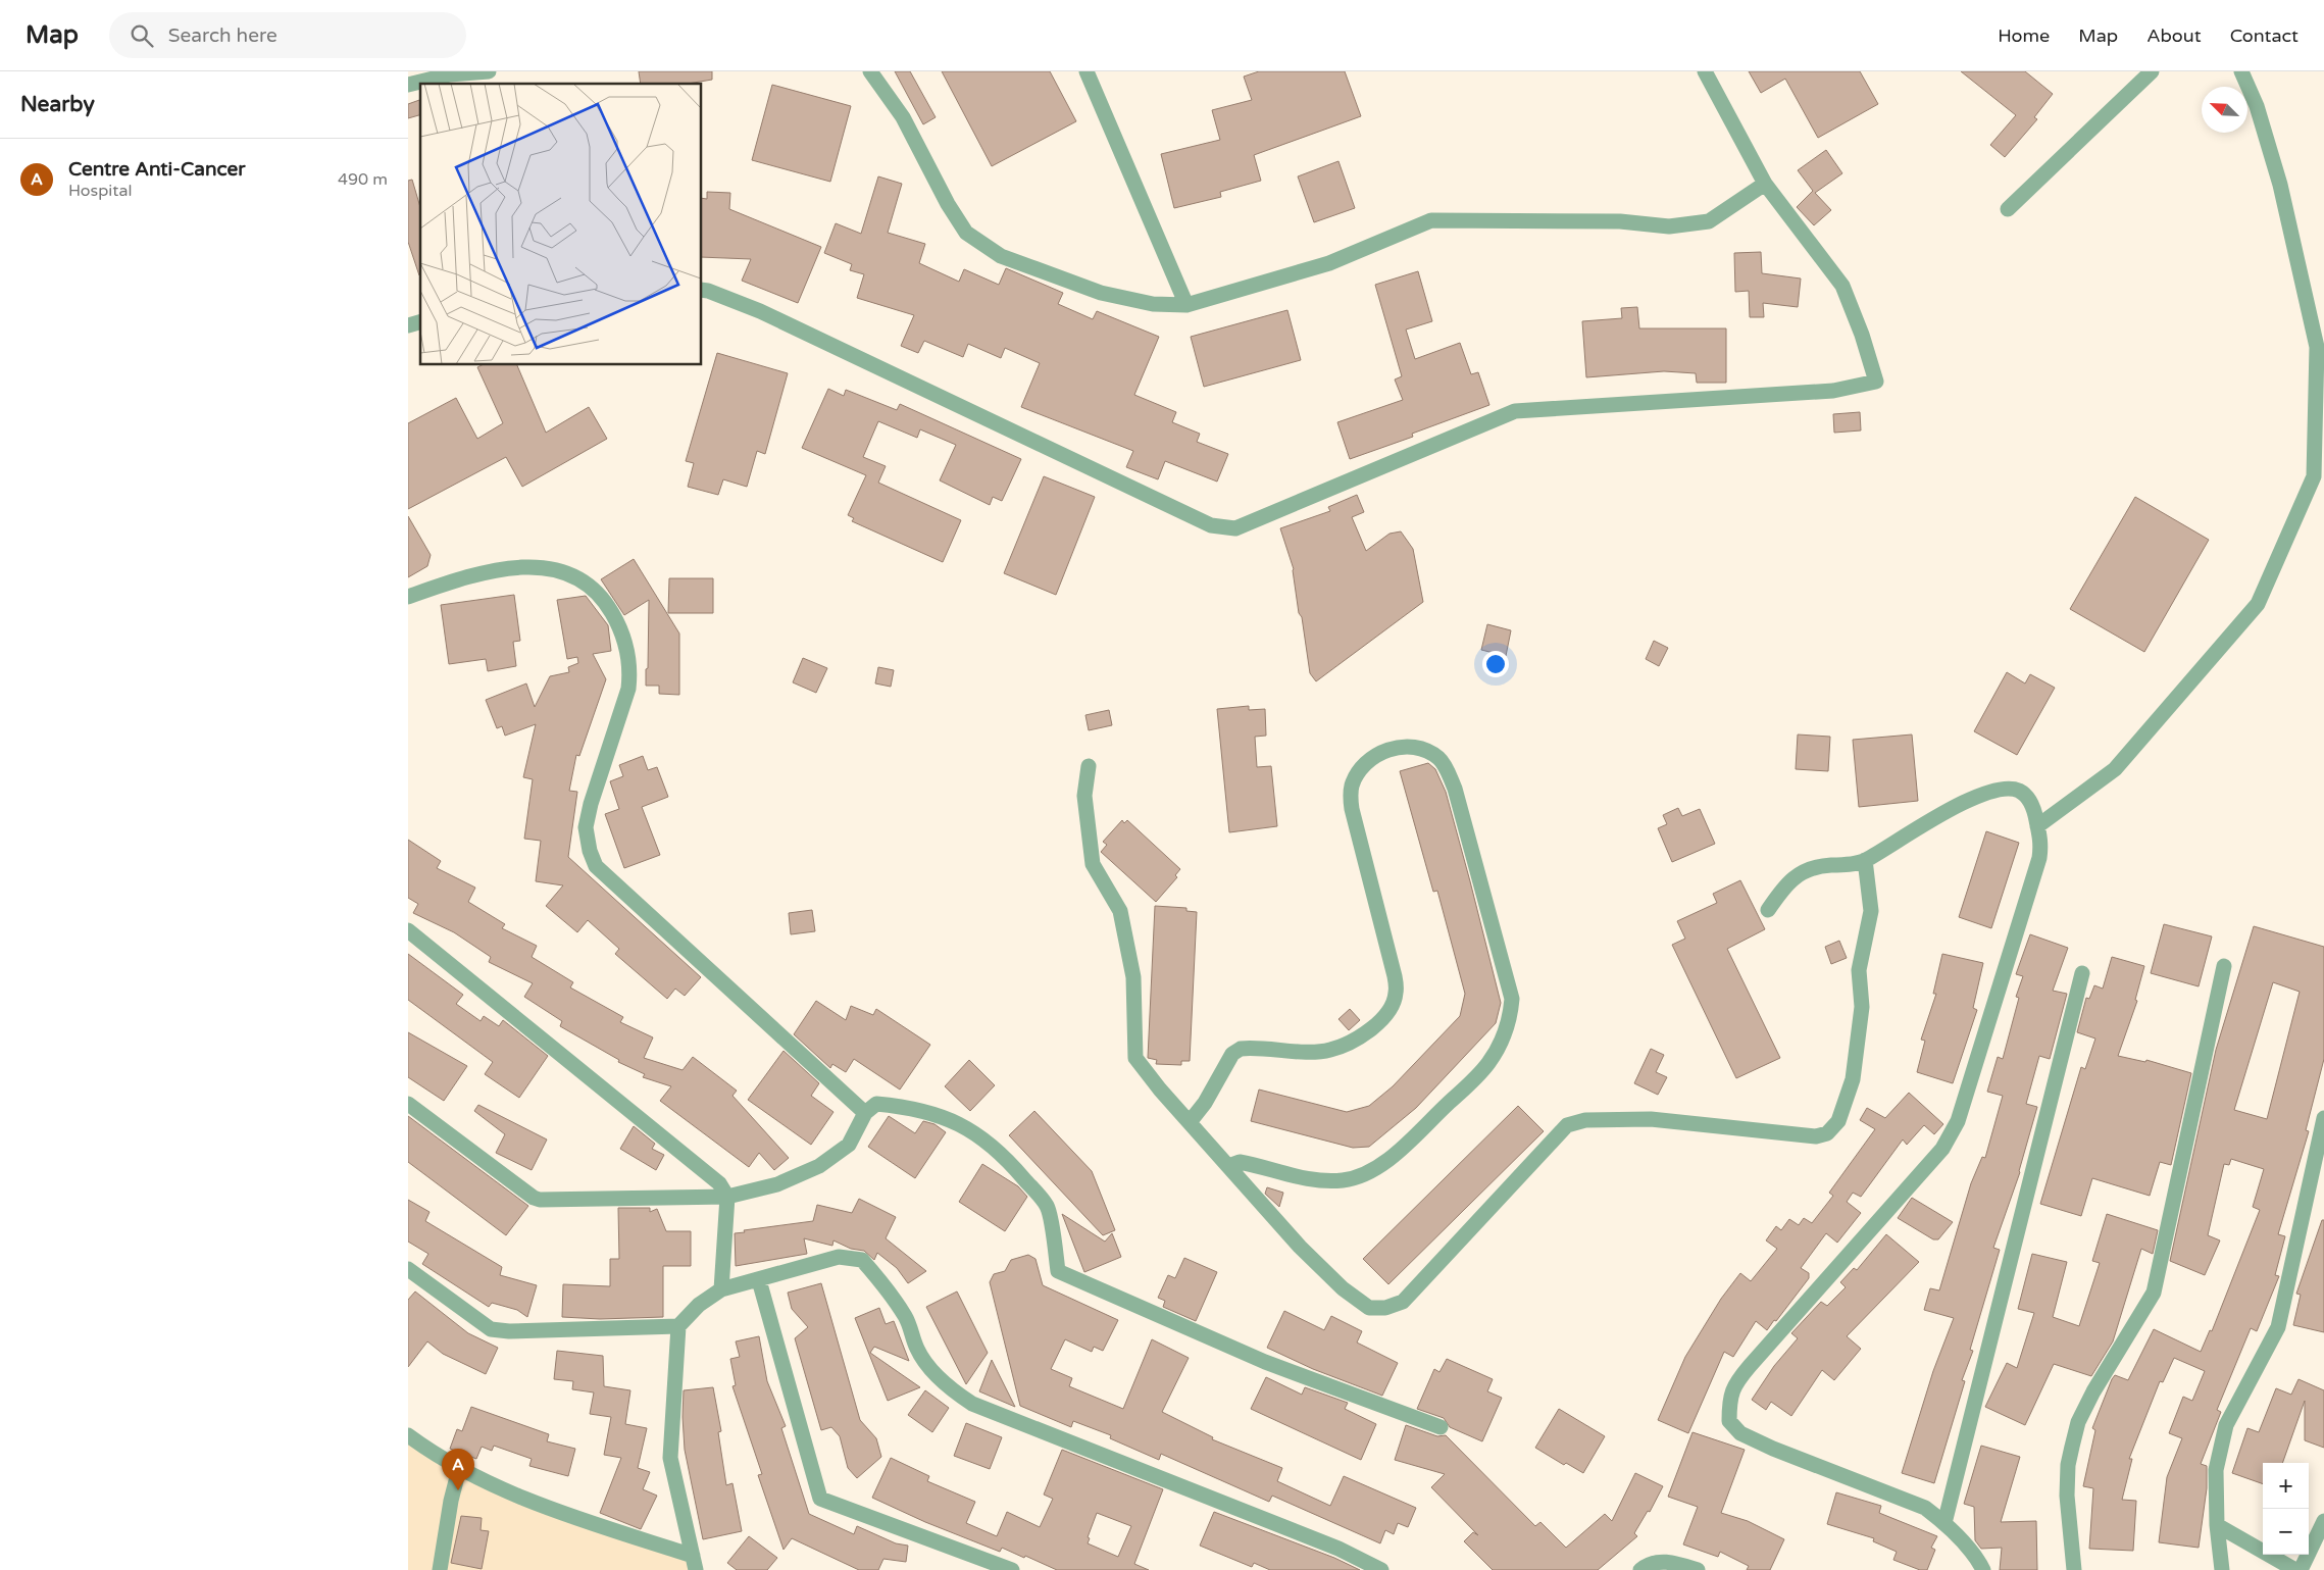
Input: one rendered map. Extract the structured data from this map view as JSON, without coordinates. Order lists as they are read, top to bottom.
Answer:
{
  "north": "top left",
  "page": {
    "header": "Map",
    "search": "Search here",
    "nav": [
      "Home",
      "Map",
      "About",
      "Contact"
    ],
    "heading": "Nearby",
    "list": [
      {
        "mark": "A",
        "name": "Centre Anti-Cancer",
        "note": "Hospital",
        "value": "490 m"
      }
    ],
    "pins": "A",
    "map_buttons": ["+", "−"]
  }
}
